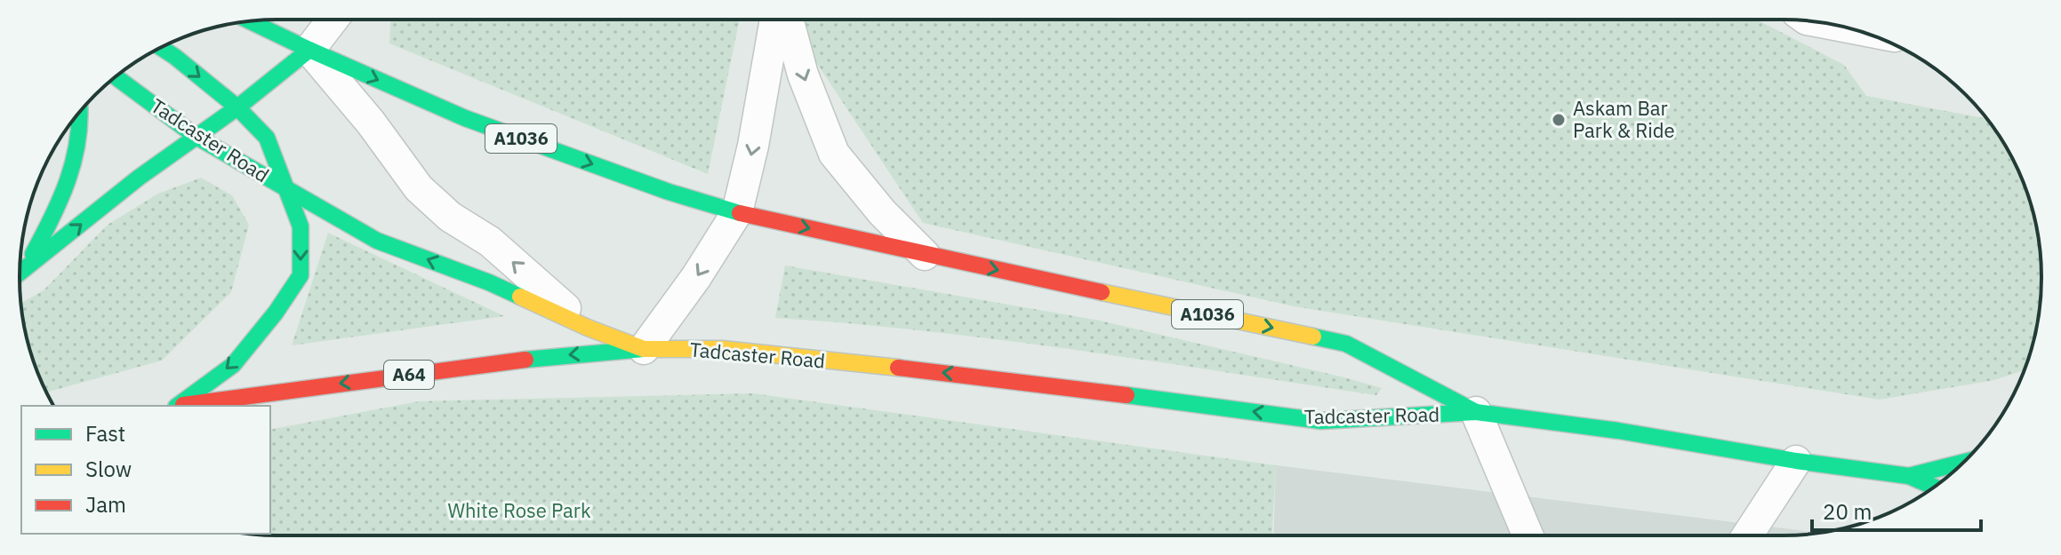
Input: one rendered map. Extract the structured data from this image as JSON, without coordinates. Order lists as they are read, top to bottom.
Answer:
{
  "streets": {
    "main road": ["A1036", "Tadcaster Road", "A64"]
  },
  "crossings": [
    ["Tadcaster Road", "A64"]
  ],
  "parks": ["White Rose Park"],
  "places": ["Askam Bar Park & Ride"],
  "legend": ["Fast", "Slow", "Jam"],
  "scale_bar": "20 m"
}
